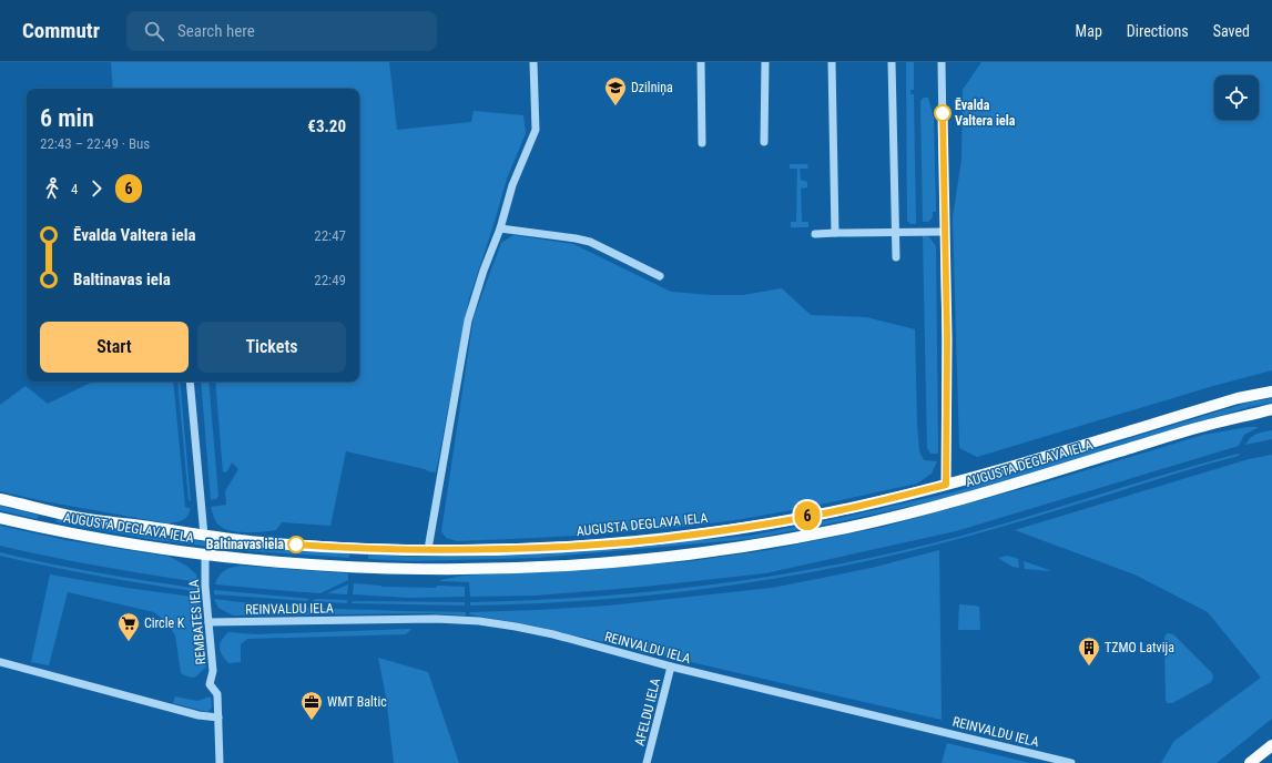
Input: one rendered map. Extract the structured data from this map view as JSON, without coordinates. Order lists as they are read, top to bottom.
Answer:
{
  "streets": {
    "main road": ["AUGUSTA DEGLAVA IELA"],
    "street": ["REINVALDU IELA", "REMBATES IELA", "AFELDU IELA"]
  },
  "crossings": [
    ["AUGUSTA DEGLAVA IELA", "REMBATES IELA"],
    ["REINVALDU IELA", "REMBATES IELA"],
    ["REINVALDU IELA", "AFELDU IELA"]
  ],
  "places": {
    "school or university": ["Dzilniņa"],
    "other": ["Ēvalda Valtera iela", "Baltinavas iela"],
    "supermarket": ["Circle K"],
    "building": ["TZMO Latvija"],
    "office": ["WMT Baltic"]
  },
  "lines": ["bus line 6"],
  "page": {
    "header": "Commutr",
    "search": "Search here",
    "nav": ["Map", "Directions", "Saved"],
    "on_map": "6",
    "heading": ["6 min", "22:43 – 22:49 · Bus", "€3.20"],
    "legs": ["4", "6"],
    "list": [
      {
        "name": "Ēvalda Valtera iela",
        "value": "22:47"
      },
      {
        "name": "Baltinavas iela",
        "value": "22:49"
      }
    ],
    "buttons": ["Start", "Tickets"]
  }
}
